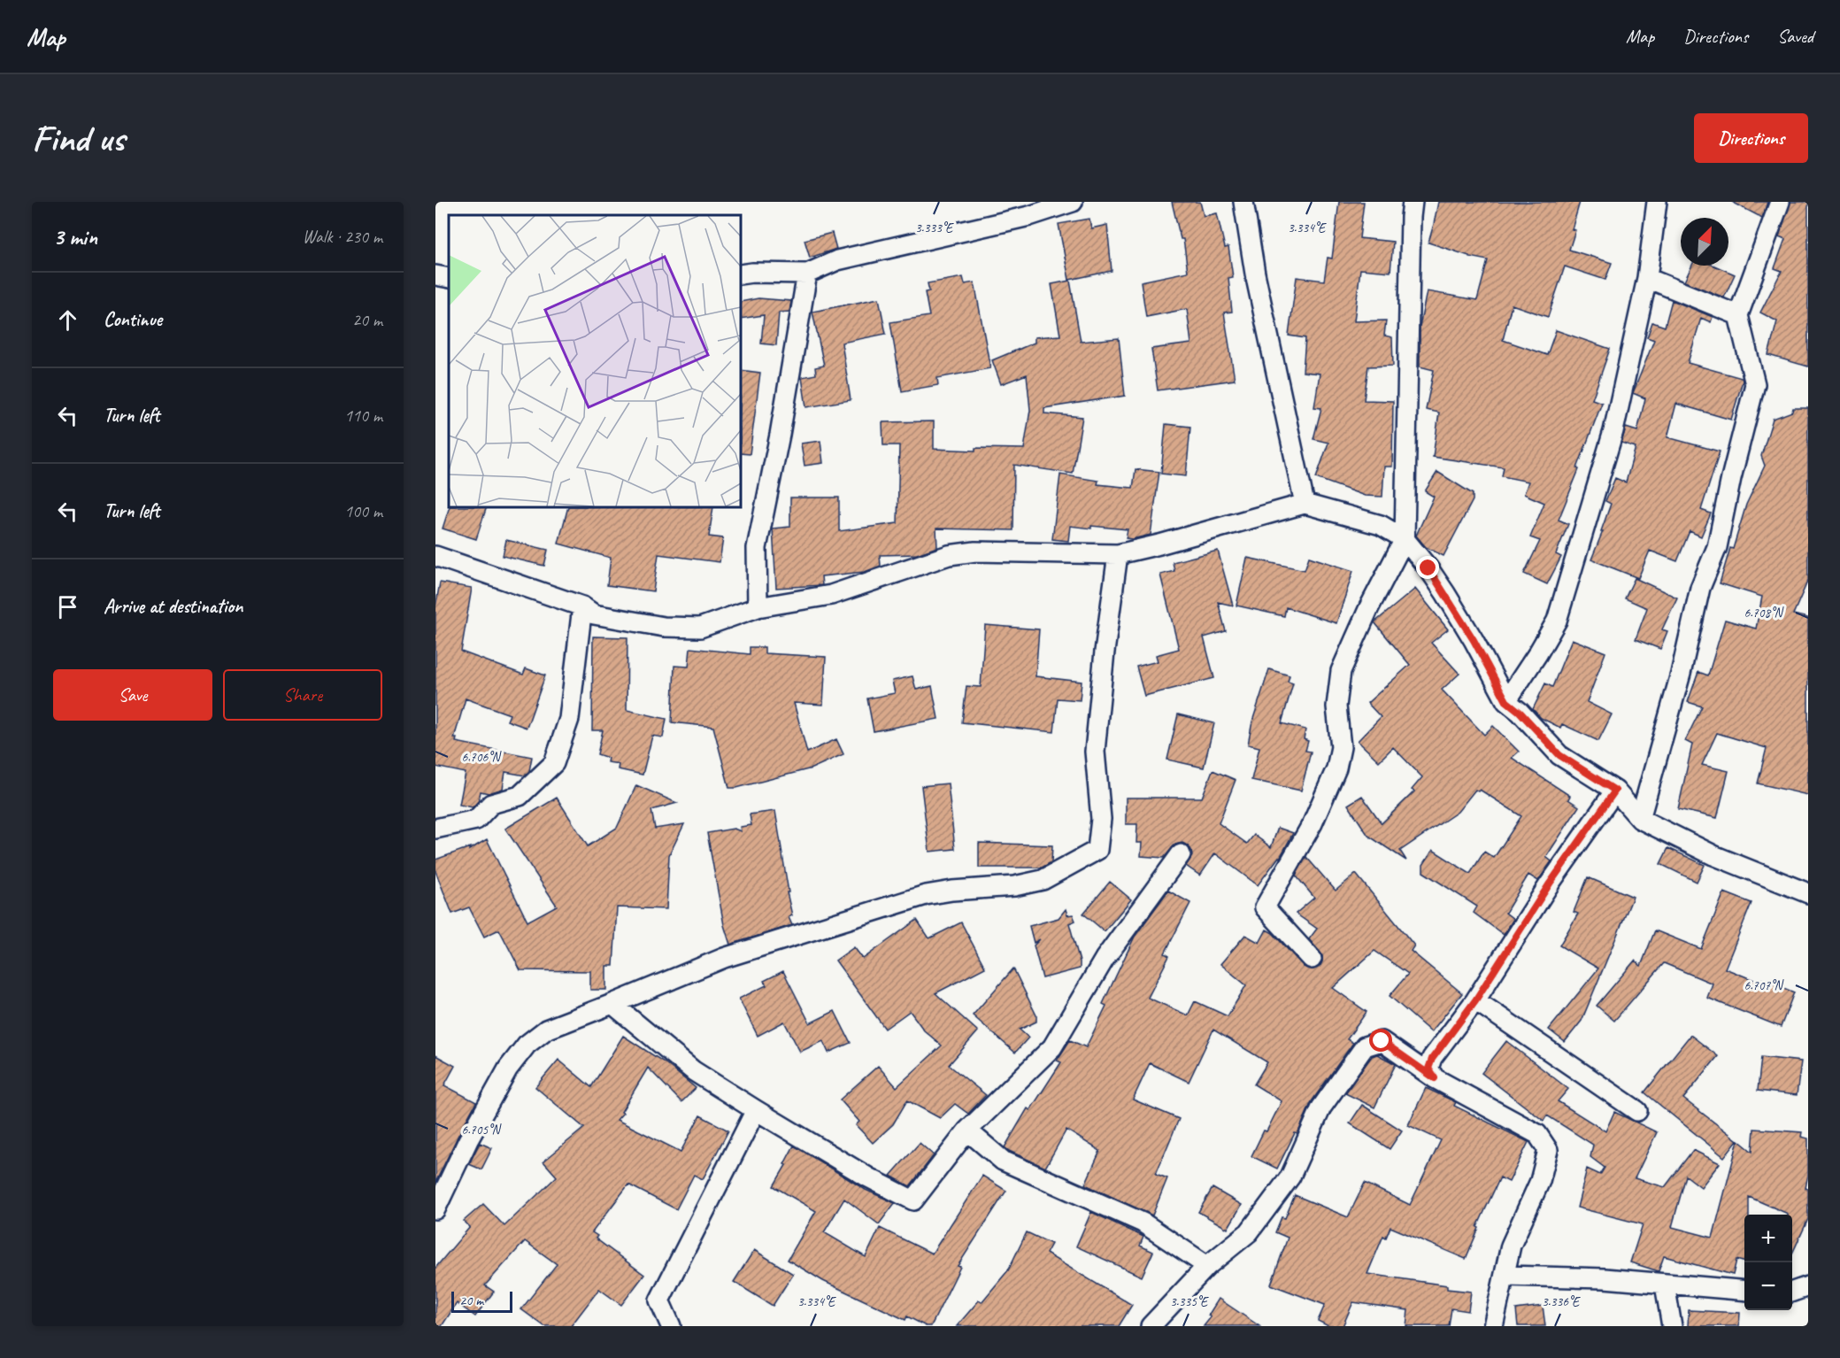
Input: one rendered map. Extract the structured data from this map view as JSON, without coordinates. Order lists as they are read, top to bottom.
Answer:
{
  "scale_bar": "20 m",
  "north": "top right",
  "page": {
    "header": "Map",
    "nav": ["Map", "Directions", "Saved"],
    "buttons": [
      "Directions",
      ["Save", "Share"]
    ],
    "title": "Find us",
    "heading": ["3 min", "Walk · 230 m"],
    "list": [
      ["Continue", "20 m"],
      ["Turn left", "110 m"],
      ["Turn left", "100 m"],
      "Arrive at destination"
    ],
    "map_buttons": ["+", "−"],
    "scale": "20 m"
  },
  "coordinates": [
    "3.333°E",
    "3.334°E",
    "6.708°N",
    "6.706°N",
    "6.707°N",
    "6.705°N",
    "3.335°E",
    "3.336°E"
  ]
}
